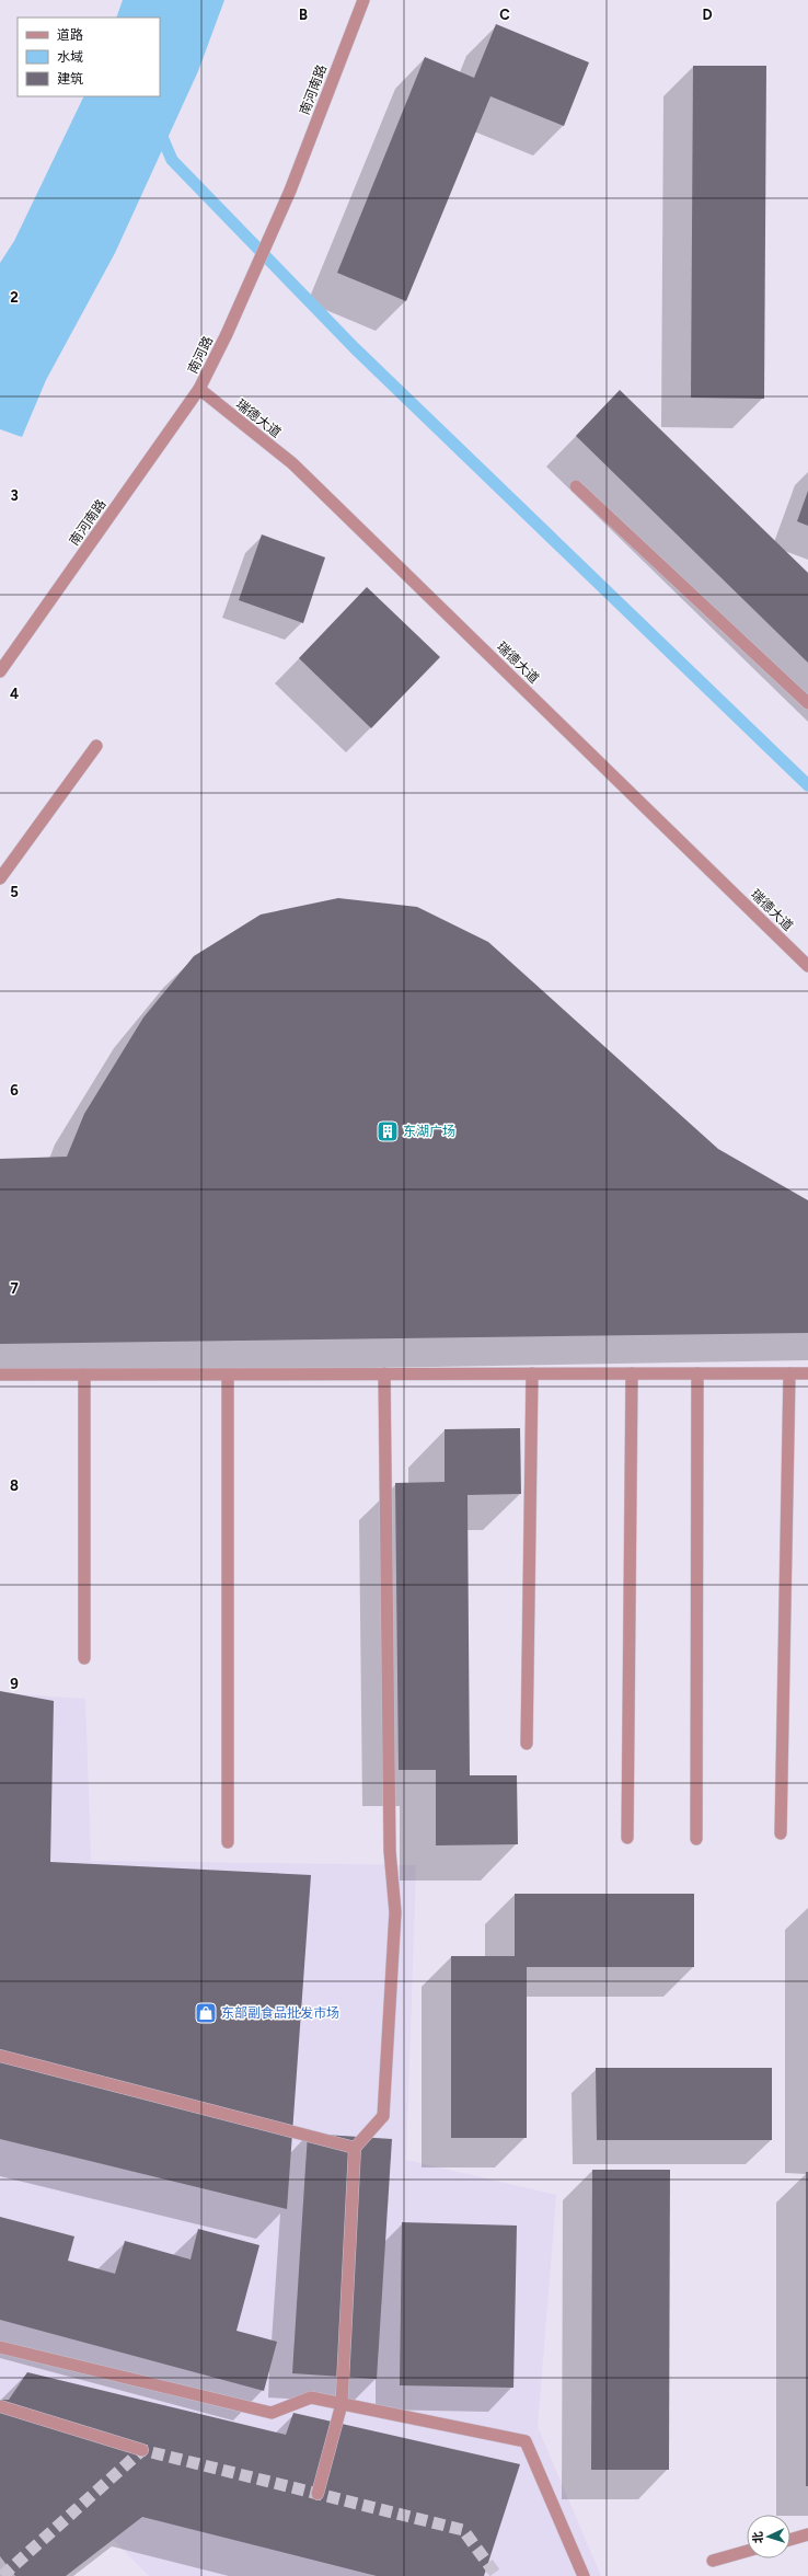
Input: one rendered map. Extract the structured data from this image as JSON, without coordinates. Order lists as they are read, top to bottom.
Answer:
{
  "streets": {
    "street": ["南河南路", "南河路", "瑞德大道"]
  },
  "crossings": [
    ["南河南路", "南河路"],
    ["南河南路", "瑞德大道"],
    ["南河路", "瑞德大道"]
  ],
  "places": {
    "building": ["东湖广场"],
    "shop": ["东部副食品批发市场"]
  },
  "legend": ["道路", "水域", "建筑"],
  "north": "left",
  "grid": {
    "columns": ["B", "C", "D"],
    "rows": [
      "2",
      "3",
      "4",
      "5",
      "6",
      "7",
      "8",
      "9"
    ]
  }
}
